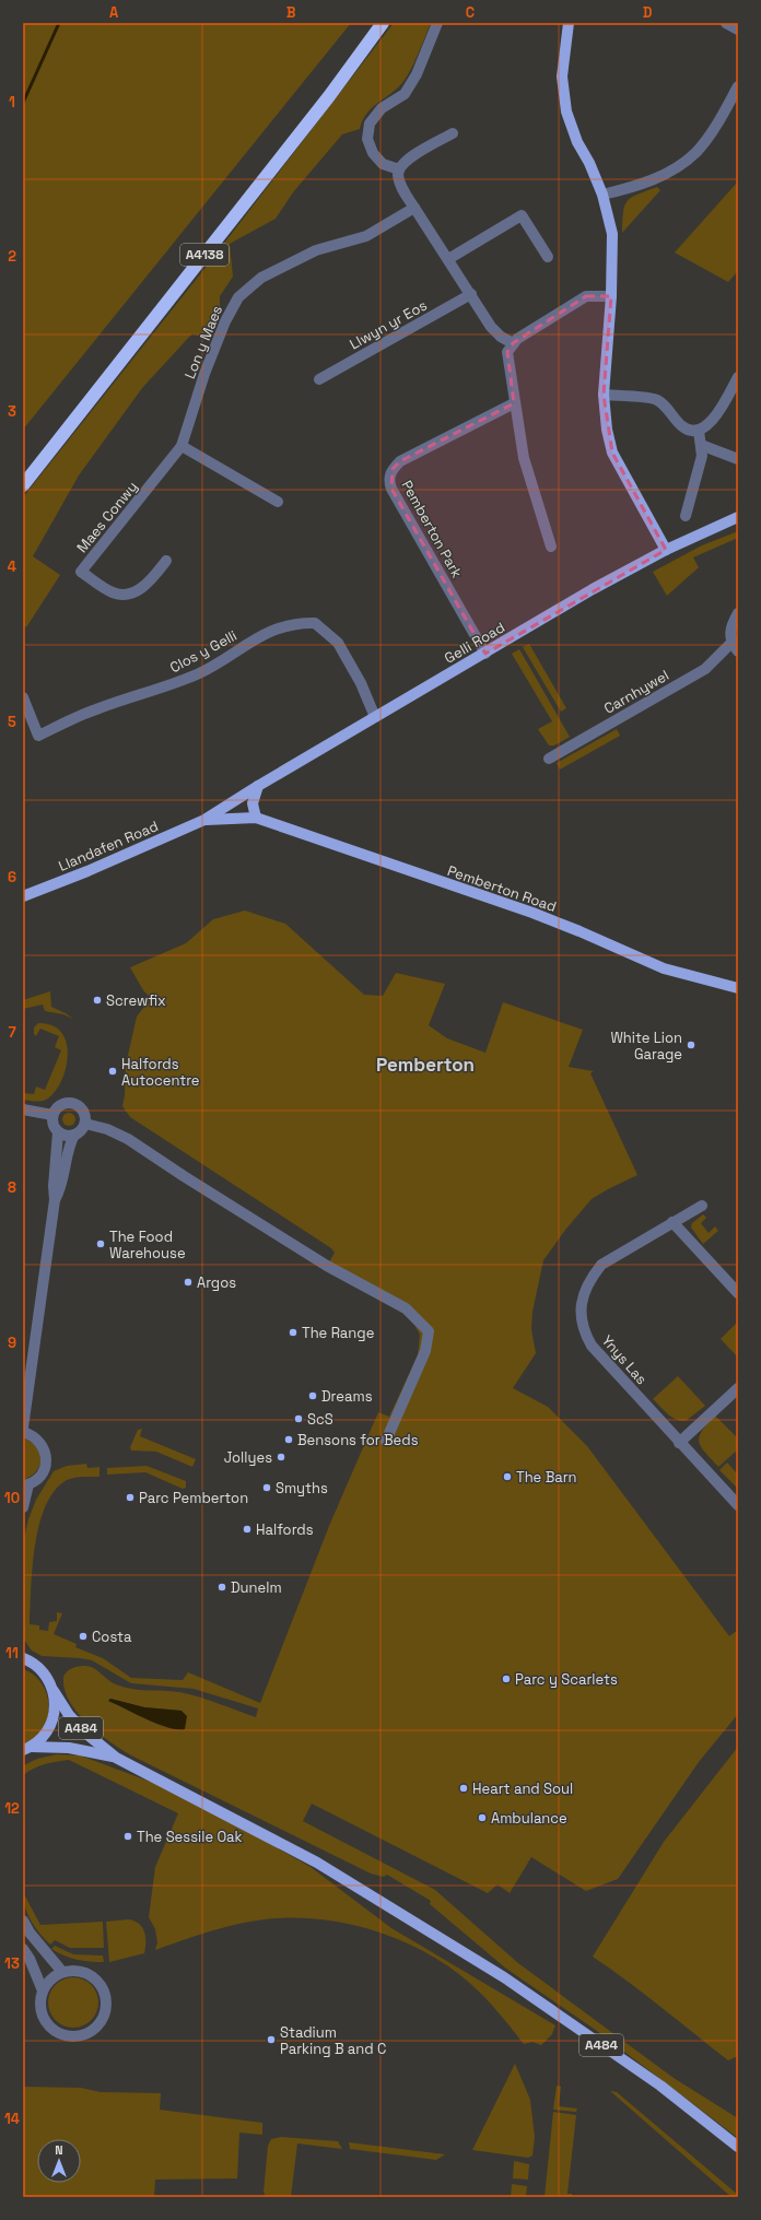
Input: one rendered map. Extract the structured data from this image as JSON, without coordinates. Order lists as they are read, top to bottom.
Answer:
{
  "streets": {
    "highway": ["A4138"],
    "main road": [
      "Gelli Road",
      "Llandafen Road",
      "Pemberton Road",
      "A484"
    ],
    "street": [
      "Llwyn yr Eos",
      "Lon y Maes",
      "Maes Conwy",
      "Pemberton Park",
      "Clos y Gelli",
      "Carnhywel",
      "Ynys Las"
    ]
  },
  "crossings": [
    ["Lon y Maes", "Maes Conwy"],
    ["Pemberton Park", "Gelli Road"],
    ["Gelli Road", "Clos y Gelli"],
    ["Gelli Road", "Llandafen Road"]
  ],
  "districts": ["Pemberton"],
  "places": [
    "Screwfix",
    "White Lion Garage",
    "Halfords Autocentre",
    "The Food Warehouse",
    "Argos",
    "The Range",
    "Dreams",
    "ScS",
    "Bensons for Beds",
    "Jollyes",
    "The Barn",
    "Smyths",
    "Parc Pemberton",
    "Halfords",
    "Dunelm",
    "Costa",
    "Parc y Scarlets",
    "Heart and Soul",
    "Ambulance",
    "The Sessile Oak",
    "Stadium Parking B and C"
  ],
  "north": "top",
  "grid": {
    "columns": [
      "A",
      "B",
      "C",
      "D"
    ],
    "rows": [
      "1",
      "2",
      "3",
      "4",
      "5",
      "6",
      "7",
      "8",
      "9",
      "10",
      "11",
      "12",
      "13",
      "14"
    ]
  }
}
